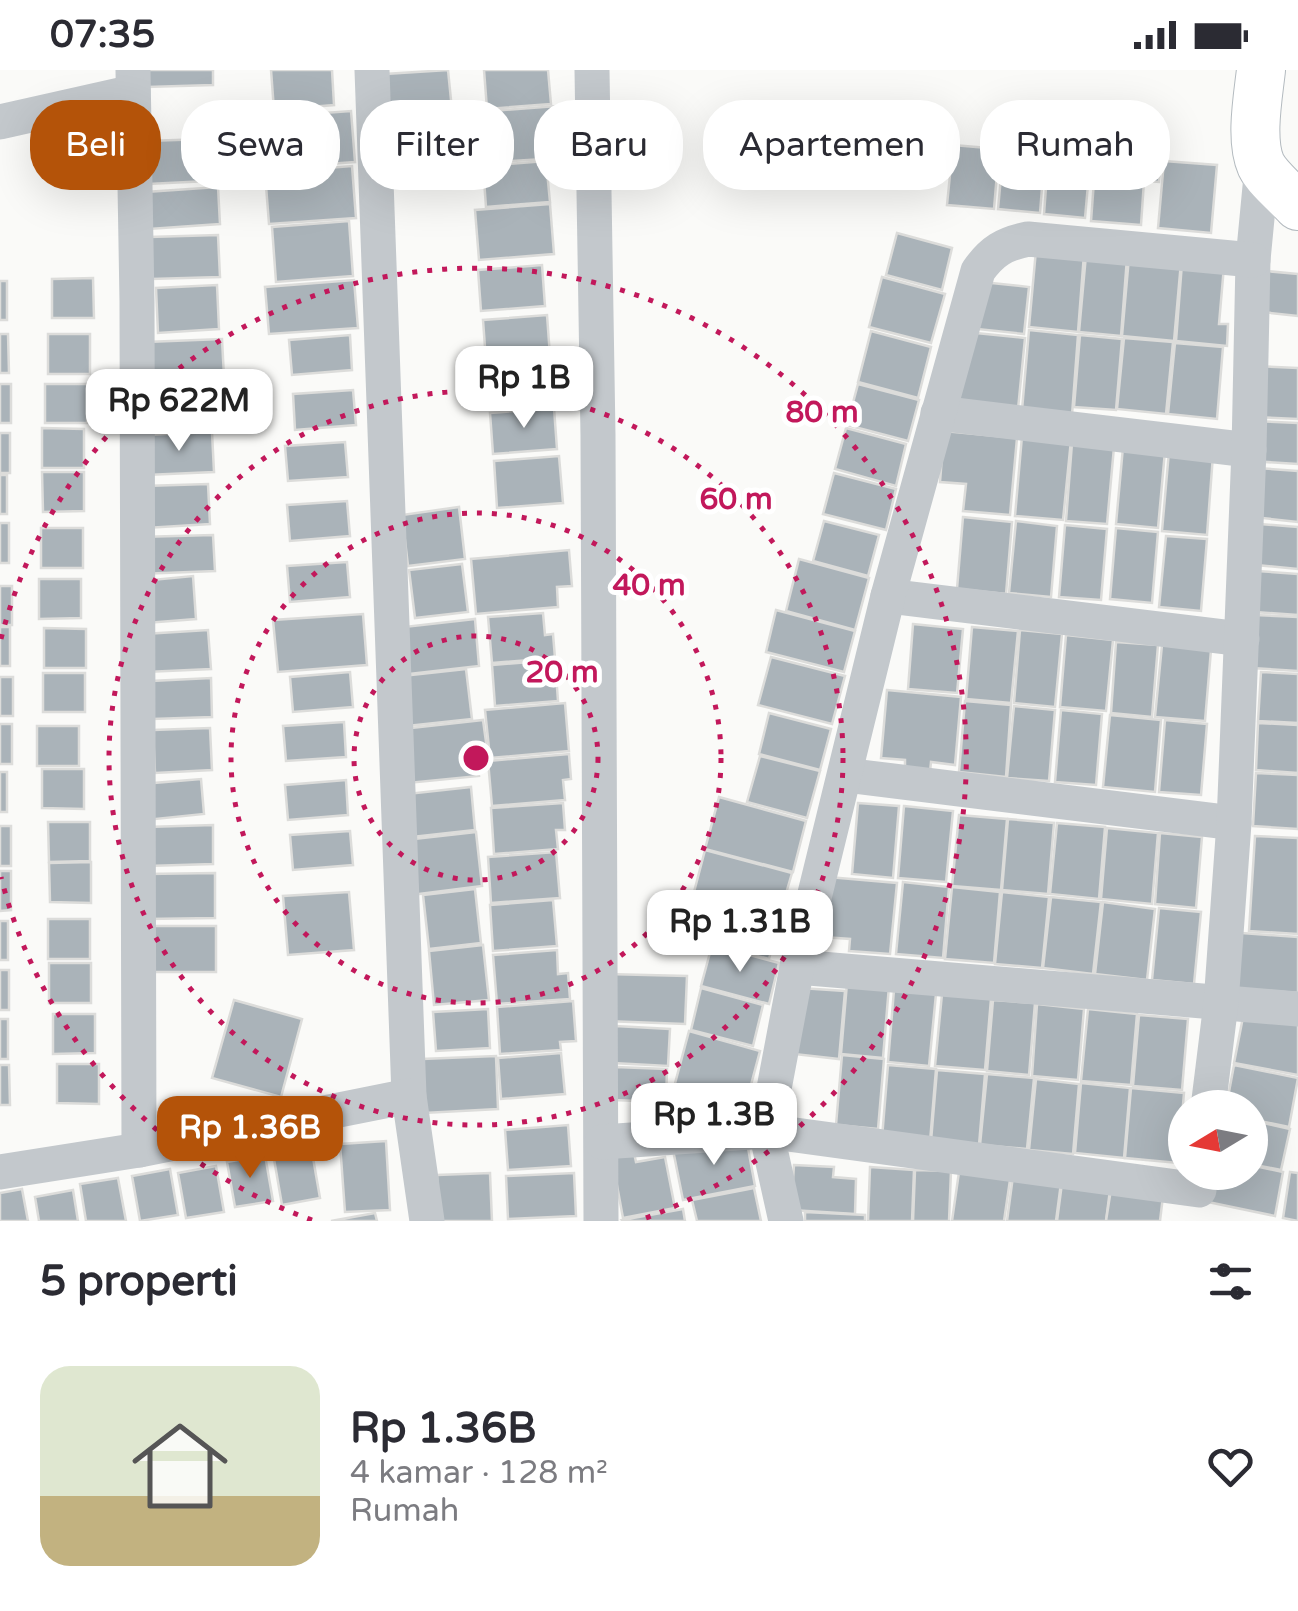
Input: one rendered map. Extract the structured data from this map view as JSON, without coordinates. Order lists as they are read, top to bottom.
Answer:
{
  "north": "left",
  "page": {
    "status": "07:35",
    "chip": [
      "Beli",
      "Sewa",
      "Filter",
      "Baru",
      "Apartemen",
      "Rumah"
    ],
    "price": [
      "Rp 1B",
      "Rp 622M",
      "Rp 1.31B",
      "Rp 1.3B",
      "Rp 1.36B"
    ],
    "heading": "5 properti",
    "list": [
      {
        "name": "Rp 1.36B",
        "note": "4 kamar · 128 m² · Rumah"
      }
    ]
  },
  "rings": [
    "80 m",
    "60 m",
    "40 m",
    "20 m"
  ]
}
